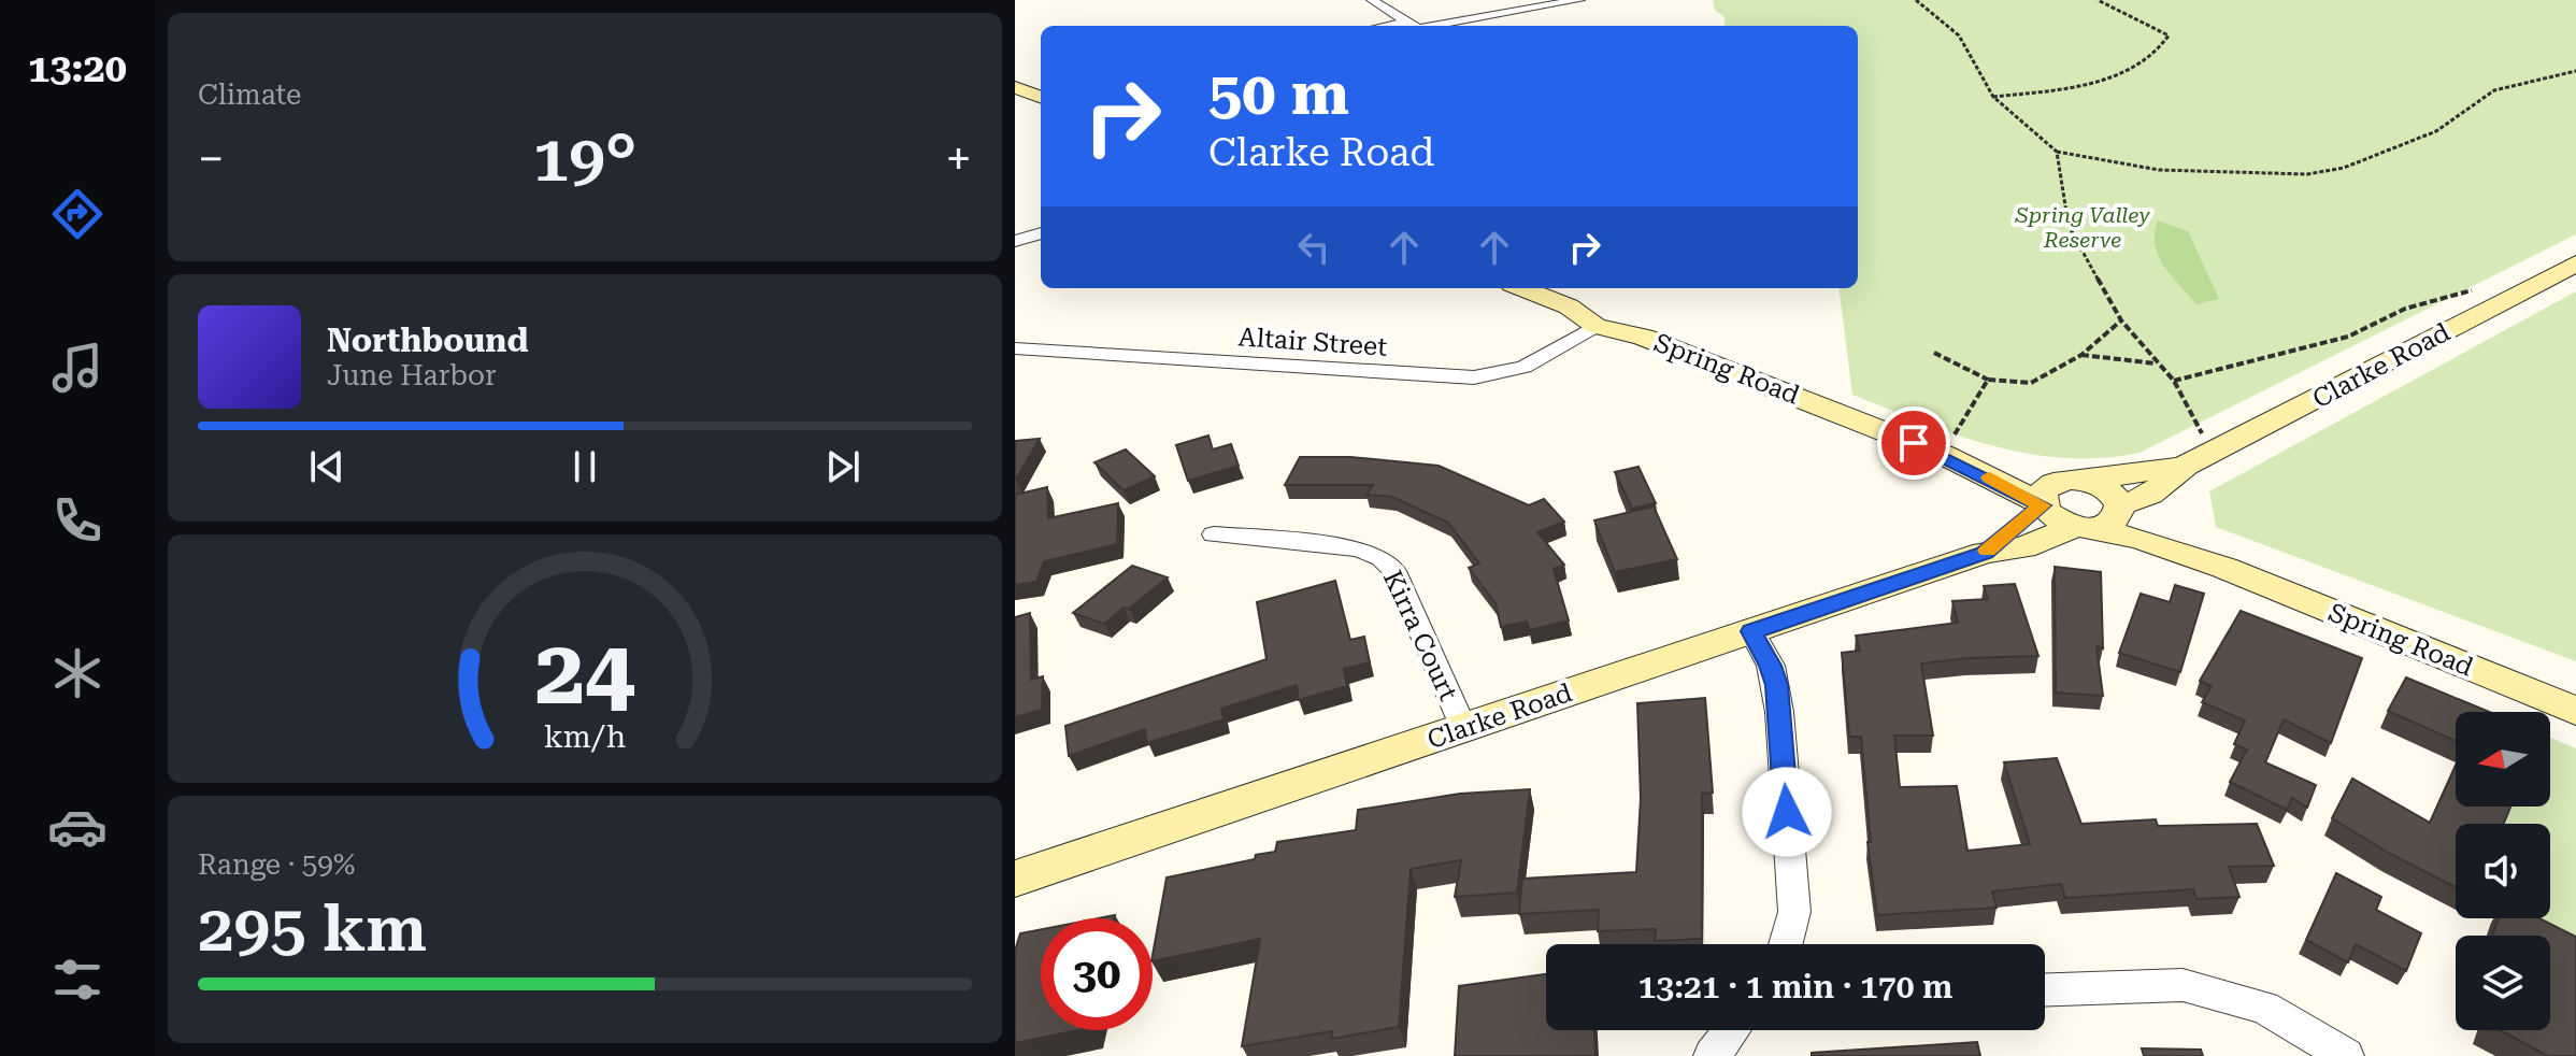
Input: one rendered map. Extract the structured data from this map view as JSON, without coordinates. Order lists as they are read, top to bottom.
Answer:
{
  "streets": {
    "main road": ["Clarke Road", "Spring Road"],
    "street": ["Altair Street", "Kirra Court"]
  },
  "crossings": [
    ["Altair Street", "Spring Road"],
    ["Clarke Road", "Spring Road"],
    ["Clarke Road", "Kirra Court"]
  ],
  "parks": ["Spring Valley Reserve"],
  "north": "left",
  "page": {
    "tabs": "13:20",
    "tile": [
      "Climate",
      ["Range · 59%", "295 km"]
    ],
    "turn": ["50 m", "Clarke Road"],
    "heat": ["−", "19°", "+"],
    "song": ["Northbound", "June Harbor"],
    "limit": "30",
    "trip": "13:21 · 1 min · 170 m",
    "gauge": ["24", "km/h"]
  }
}
